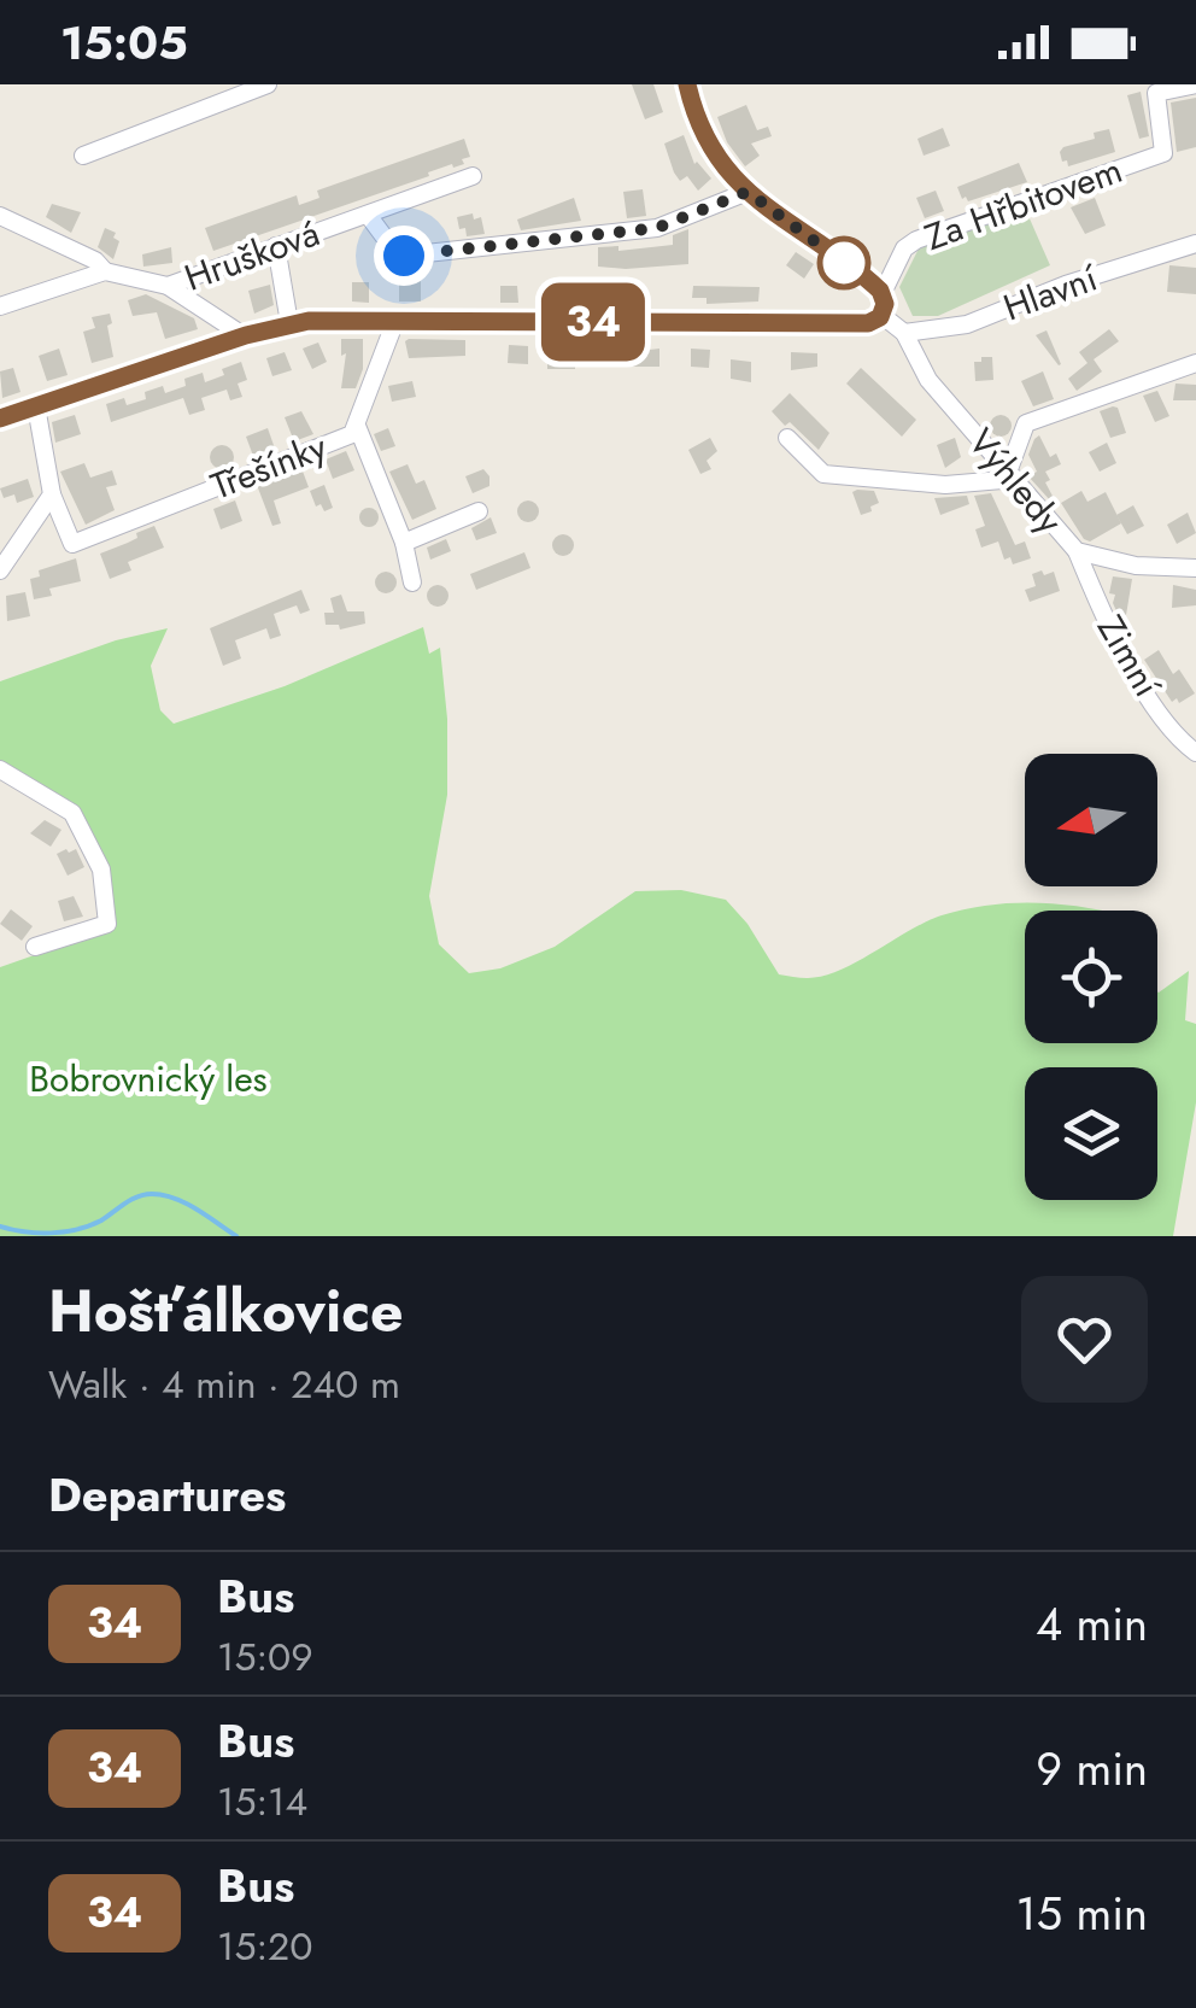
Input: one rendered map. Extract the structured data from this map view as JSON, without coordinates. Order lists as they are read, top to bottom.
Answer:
{
  "streets": {
    "street": [
      "Za Hřbitovem",
      "Hrušková",
      "Hlavní",
      "Třešínky",
      "Výhledy",
      "Zimní"
    ]
  },
  "crossings": [
    ["Hlavní", "Výhledy"],
    ["Výhledy", "Zimní"]
  ],
  "parks": ["Bobrovnický les"],
  "lines": ["bus line 34"],
  "north": "left",
  "page": {
    "status": "15:05",
    "on_map": "34",
    "heading": [
      ["Hošťálkovice", "Walk · 4 min · 240 m"],
      "Departures"
    ],
    "list": [
      {
        "mark": "34",
        "name": "Bus",
        "note": "15:09",
        "value": "4 min"
      },
      {
        "mark": "34",
        "name": "Bus",
        "note": "15:14",
        "value": "9 min"
      },
      {
        "mark": "34",
        "name": "Bus",
        "note": "15:20",
        "value": "15 min"
      }
    ]
  }
}
